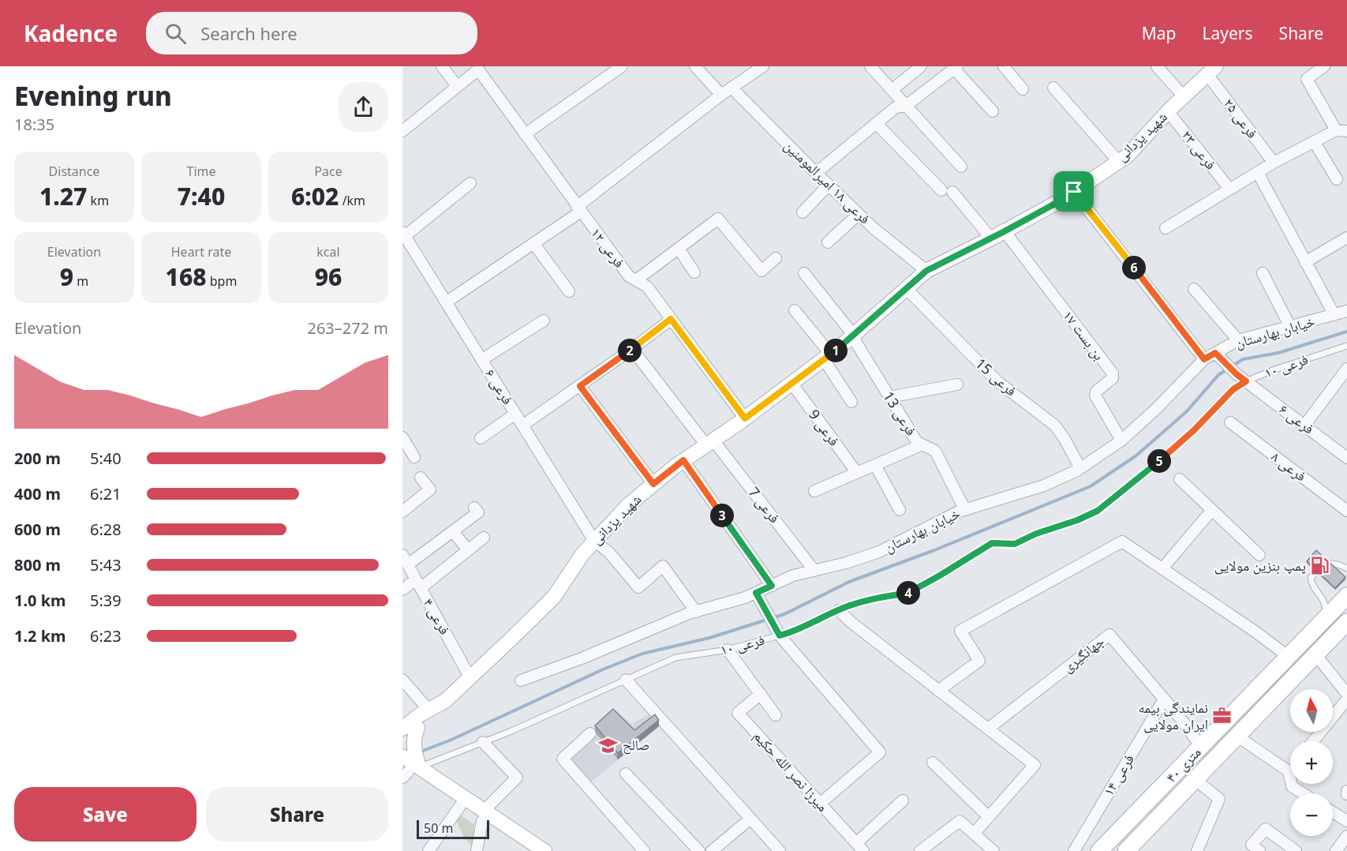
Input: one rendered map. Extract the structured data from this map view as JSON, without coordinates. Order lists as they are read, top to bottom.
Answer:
{
  "streets": {
    "main road": ["۴۰ متری"],
    "street": [
      "فرعی ۲۵",
      "شهید یزدانی",
      "فرعی ۲۳",
      "فرعی ۱۸ امیرالمومنین",
      "فرعی ۱۲",
      "خیابان بهارستان",
      "بن بست ۱۷",
      "فرعی 15",
      "فرعی ۶",
      "فرعی 13",
      "فرعی 9",
      "فرعی ۸",
      "فرعی 7",
      "فرعی ۴",
      "جهانگیری",
      "میرزا نصر الله حکیم",
      "فرعی ۱۴"
    ],
    "lane": ["فرعی ۱۰"]
  },
  "crossings": [
    ["فرعی ۲۵", "شهید یزدانی"],
    ["شهید یزدانی", "فرعی ۲۳"],
    ["شهید یزدانی", "فرعی ۱۸ امیرالمومنین"],
    ["شهید یزدانی", "فرعی ۱۲"],
    ["شهید یزدانی", "بن بست ۱۷"],
    ["شهید یزدانی", "فرعی 15"],
    ["شهید یزدانی", "فرعی ۶"],
    ["شهید یزدانی", "فرعی 13"],
    ["شهید یزدانی", "فرعی 9"],
    ["شهید یزدانی", "فرعی 7"],
    ["شهید یزدانی", "فرعی ۴"],
    ["خیابان بهارستان", "بن بست ۱۷"],
    ["خیابان بهارستان", "فرعی 15"],
    ["خیابان بهارستان", "فرعی ۶"],
    ["خیابان بهارستان", "فرعی 13"],
    ["خیابان بهارستان", "فرعی 7"],
    ["فرعی ۱۰", "فرعی ۶"],
    ["جهانگیری", "۴۰ متری"],
    ["جهانگیری", "فرعی ۱۴"]
  ],
  "places": {
    "fuel station": ["پمپ بنزین مولایی"],
    "office": ["نمایندگی بیمه ایران مولایی"],
    "school or university": ["صالح"]
  },
  "scale_bar": "50 m",
  "north": "top",
  "page": {
    "header": "Kadence",
    "search": "Search here",
    "nav": ["Map", "Layers", "Share"],
    "heading": ["Evening run", "18:35"],
    "stats": [
      ["Distance", "1.27 km"],
      ["Time", "7:40"],
      ["Pace", "6:02 /km"],
      ["Elevation", "9 m"],
      ["Heart rate", "168 bpm"],
      ["kcal", "96"]
    ],
    "pins": [
      "6",
      "1",
      "2",
      "5",
      "3",
      "4"
    ],
    "chart": ["Elevation", "263–272 m"],
    "list": [
      {
        "name": "200 m",
        "note": "5:40"
      },
      {
        "name": "400 m",
        "note": "6:21"
      },
      {
        "name": "600 m",
        "note": "6:28"
      },
      {
        "name": "800 m",
        "note": "5:43"
      },
      {
        "name": "1.0 km",
        "note": "5:39"
      },
      {
        "name": "1.2 km",
        "note": "6:23"
      }
    ],
    "map_buttons": ["+", "−"],
    "buttons": ["Save", "Share"],
    "scale": "50 m"
  }
}
